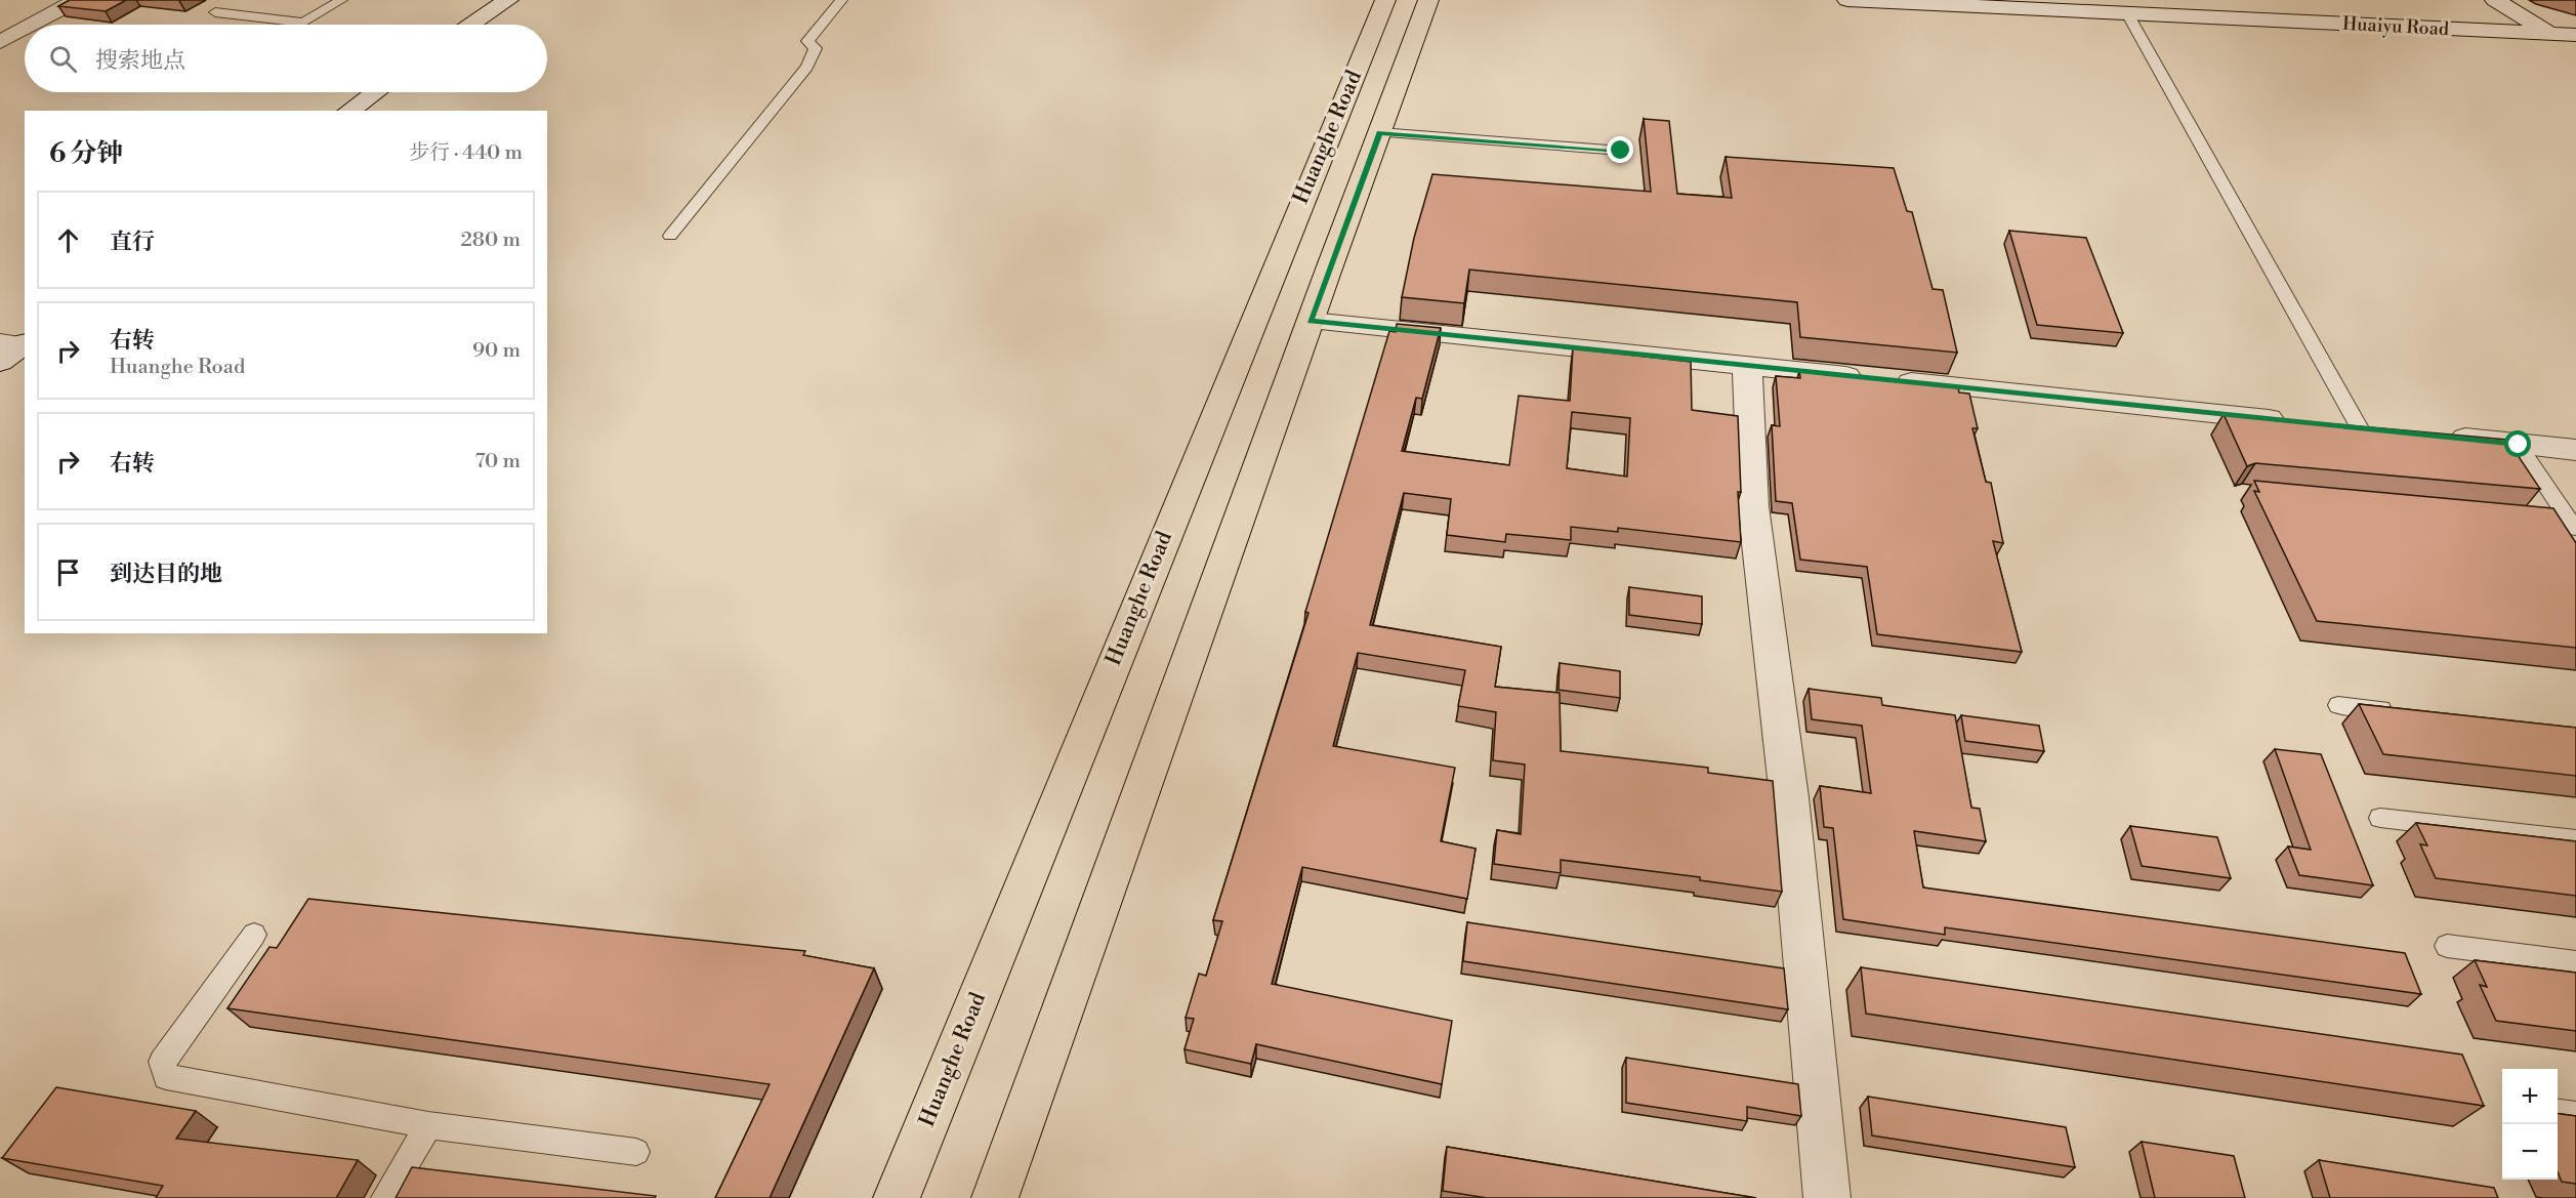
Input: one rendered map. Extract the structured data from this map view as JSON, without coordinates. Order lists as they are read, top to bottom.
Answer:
{
  "streets": {
    "main road": ["Huanghe Road"],
    "street": ["Huaiyu Road"]
  },
  "page": {
    "search": "搜索地点",
    "heading": ["6 分钟", "步行 · 440 m"],
    "list": [
      ["直行", "280 m"],
      ["右转", "Huanghe Road", "90 m"],
      ["右转", "70 m"],
      "到达目的地"
    ],
    "map_buttons": ["+", "−"]
  }
}
